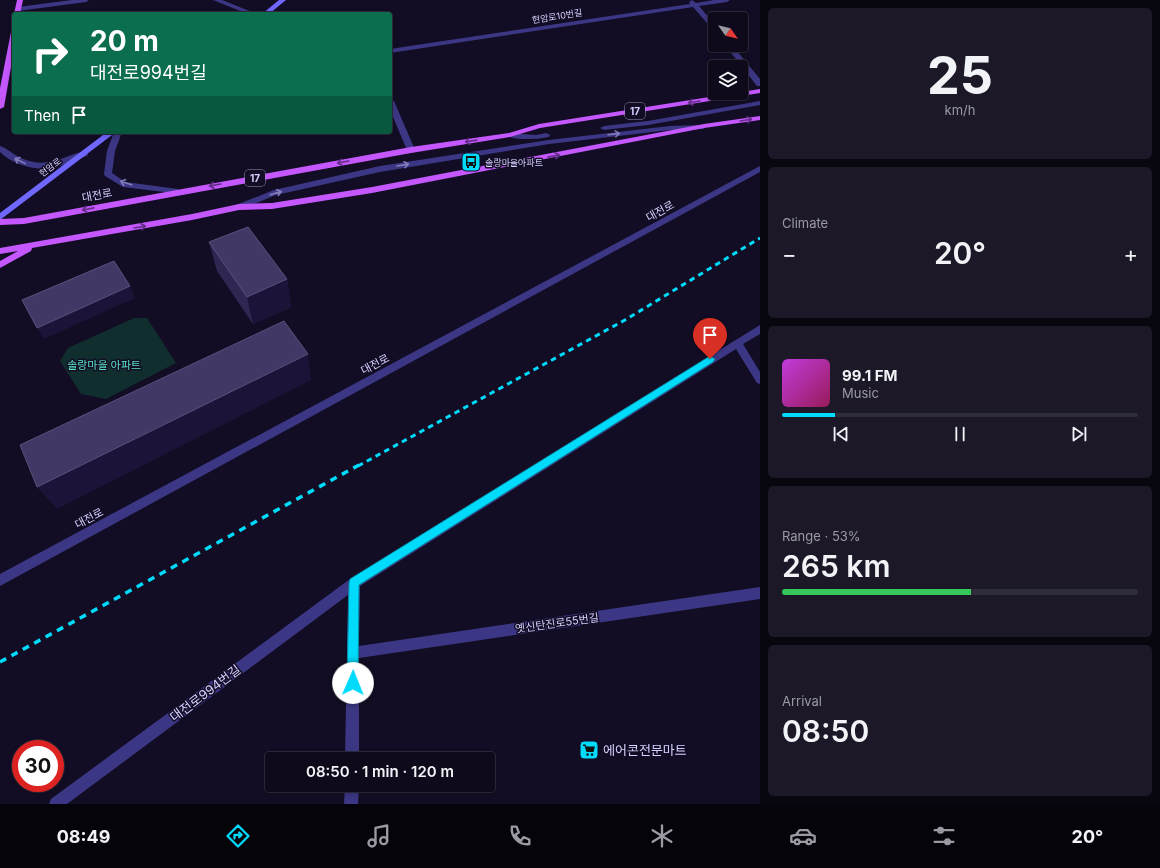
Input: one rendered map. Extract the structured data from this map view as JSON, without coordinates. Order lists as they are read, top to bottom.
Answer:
{
  "streets": {
    "main road": ["17", "현암로", "대전로"],
    "street": ["현암로10번길", "옛신탄진로55번길", "대전로994번길"]
  },
  "parks": ["솔랑마을 아파트"],
  "places": {
    "bus stop": ["솔랑마을아파트"],
    "supermarket": ["에어콘전문마트"]
  },
  "north": "bottom right",
  "page": {
    "tile": [
      ["25", "km/h"],
      "Climate",
      ["Range · 53%", "265 km"],
      ["Arrival", "08:50"]
    ],
    "turn": ["20 m", "대전로994번길"],
    "then": "Then",
    "heat": ["−", "20°", "+"],
    "song": ["99.1 FM", "Music"],
    "limit": "30",
    "trip": "08:50 · 1 min · 120 m",
    "tabs": ["08:49", "20°"]
  }
}
